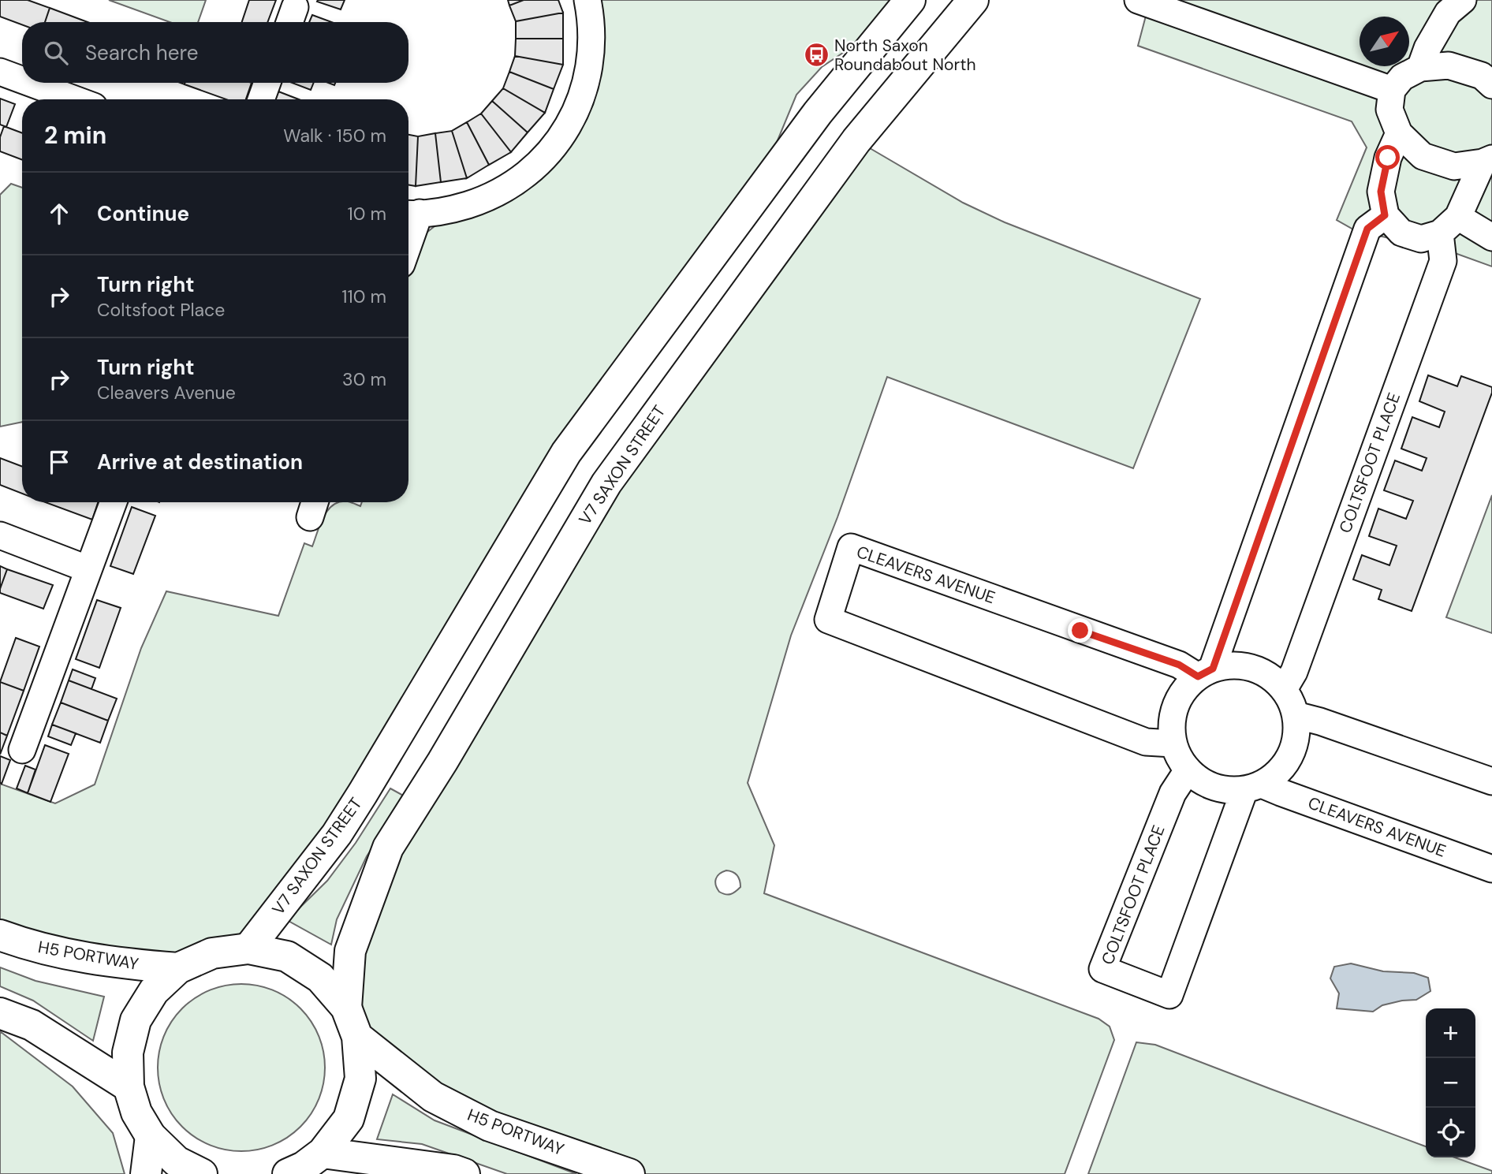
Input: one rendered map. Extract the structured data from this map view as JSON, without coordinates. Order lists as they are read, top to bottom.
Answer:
{
  "streets": {
    "street": [
      "COLTSFOOT PLACE",
      "V7 SAXON STREET",
      "CLEAVERS AVENUE",
      "H5 PORTWAY"
    ]
  },
  "crossings": [
    ["COLTSFOOT PLACE", "CLEAVERS AVENUE"]
  ],
  "places": {
    "bus stop": ["North Saxon Roundabout North"]
  },
  "north": "top right",
  "page": {
    "search": "Search here",
    "heading": ["2 min", "Walk · 150 m"],
    "list": [
      ["Continue", "10 m"],
      ["Turn right", "Coltsfoot Place", "110 m"],
      ["Turn right", "Cleavers Avenue", "30 m"],
      "Arrive at destination"
    ],
    "map_buttons": ["+", "−"]
  }
}
